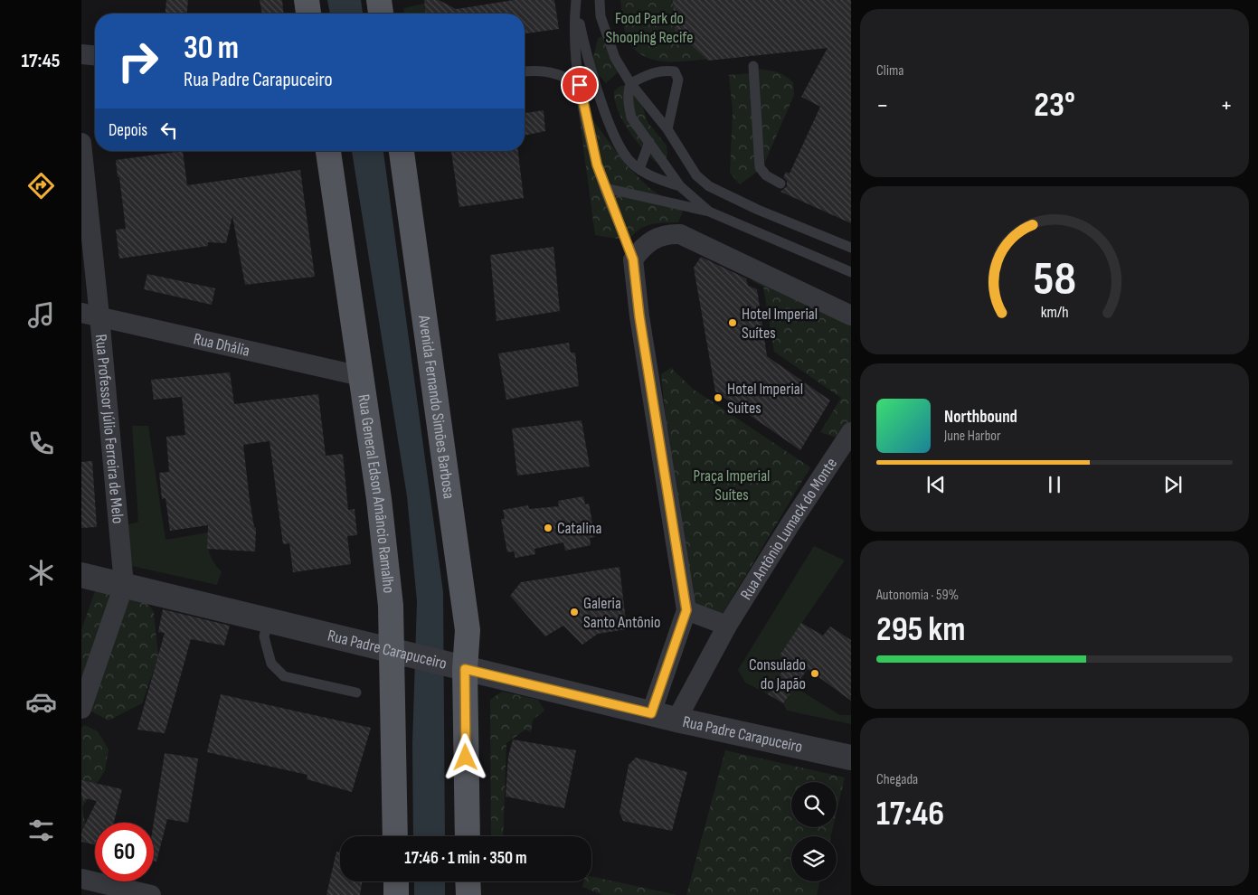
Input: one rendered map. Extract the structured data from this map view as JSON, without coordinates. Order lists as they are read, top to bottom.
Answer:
{
  "streets": {
    "main road": ["Avenida Fernando Simões Barbosa", "Rua General Edson Amâncio Ramalho"],
    "street": [
      "Rua Dhália",
      "Rua Professor Júlio Ferreira de Melo",
      "Rua Antônio Lumack do Monte",
      "Rua Padre Carapuceiro"
    ]
  },
  "crossings": [
    ["Rua Dhália", "Rua Professor Júlio Ferreira de Melo"],
    ["Rua Dhália", "Rua General Edson Amâncio Ramalho"],
    ["Avenida Fernando Simões Barbosa", "Rua Padre Carapuceiro"],
    ["Rua Professor Júlio Ferreira de Melo", "Rua Padre Carapuceiro"],
    ["Rua General Edson Amâncio Ramalho", "Rua Padre Carapuceiro"],
    ["Rua Antônio Lumack do Monte", "Rua Padre Carapuceiro"]
  ],
  "parks": ["Food Park do Shooping Recife", "Praça Imperial Suítes"],
  "places": [
    "Hotel Imperial Suítes",
    "Hotel Imperial Suites",
    "Catalina",
    "Galeria Santo Antônio",
    "Consulado do Japão"
  ],
  "page": {
    "tabs": "17:45",
    "tile": [
      "Clima",
      ["Autonomia · 59%", "295 km"],
      ["Chegada", "17:46"]
    ],
    "turn": ["30 m", "Rua Padre Carapuceiro"],
    "heat": ["−", "23°", "+"],
    "then": "Depois",
    "song": ["Northbound", "June Harbor"],
    "limit": "60",
    "trip": "17:46 · 1 min · 350 m",
    "gauge": ["58", "km/h"]
  }
}
